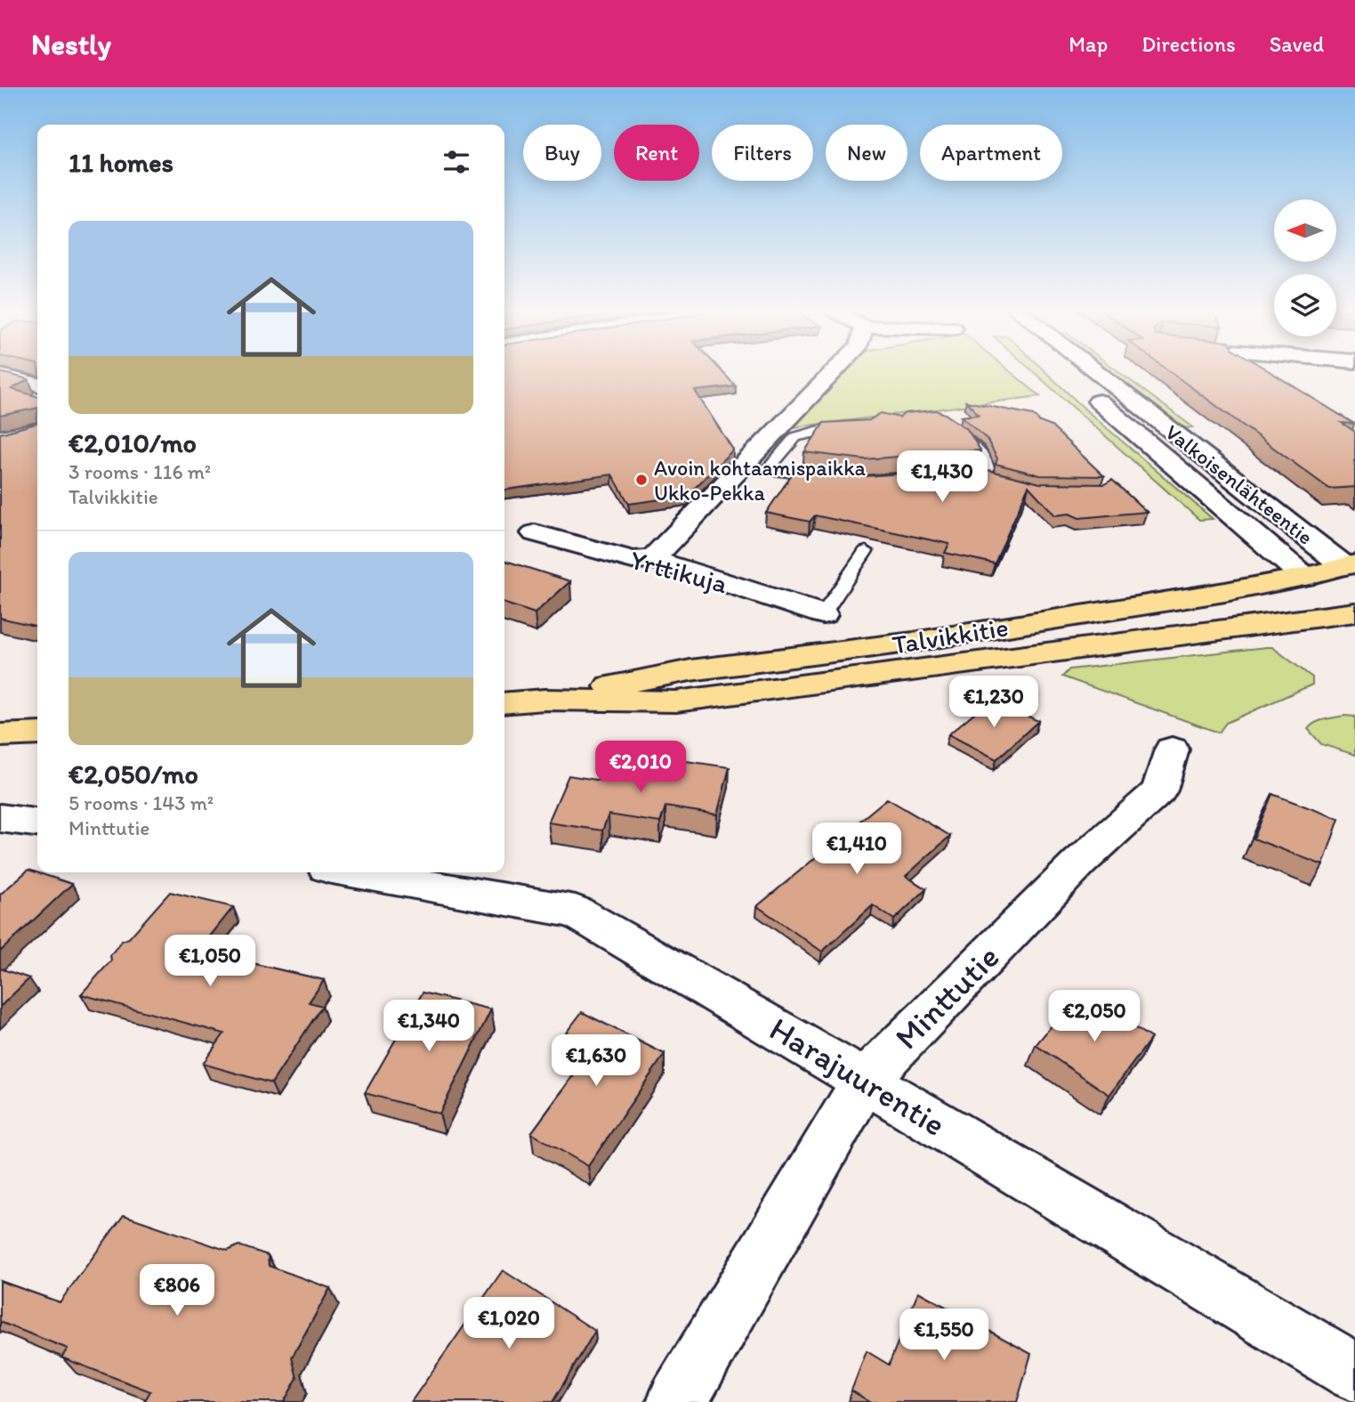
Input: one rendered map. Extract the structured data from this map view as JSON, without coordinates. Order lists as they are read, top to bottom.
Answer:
{
  "streets": {
    "main road": ["Talvikkitie"],
    "street": [
      "Valkoisenlähteentie",
      "Yrttikuja",
      "Minttutie",
      "Harajuurentie"
    ]
  },
  "crossings": [
    ["Valkoisenlähteentie", "Talvikkitie"],
    ["Minttutie", "Harajuurentie"]
  ],
  "places": ["Avoin kohtaamispaikka Ukko-Pekka"],
  "north": "left",
  "page": {
    "header": "Nestly",
    "nav": ["Map", "Directions", "Saved"],
    "chip": [
      "Buy",
      "Rent",
      "Filters",
      "New",
      "Apartment"
    ],
    "heading": "11 homes",
    "list": [
      {
        "name": "€2,010/mo",
        "note": "3 rooms · 116 m² · Talvikkitie"
      },
      {
        "name": "€2,050/mo",
        "note": "5 rooms · 143 m² · Minttutie"
      }
    ],
    "price": [
      "€1,430",
      "€1,230",
      "€2,010",
      "€1,410",
      "€1,050",
      "€2,050",
      "€1,340",
      "€1,630",
      "€806",
      "€1,020",
      "€1,550"
    ]
  }
}
